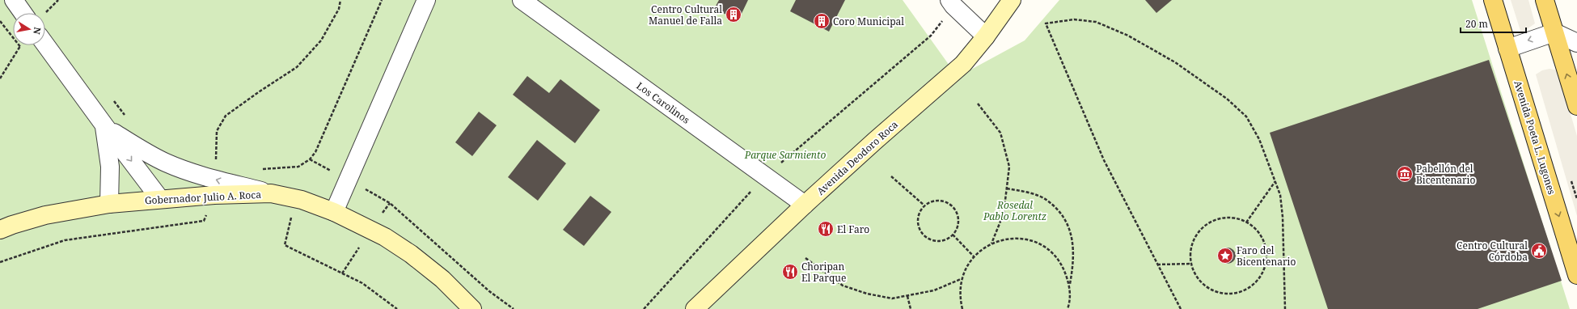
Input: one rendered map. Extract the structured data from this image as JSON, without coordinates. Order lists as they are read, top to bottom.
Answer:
{
  "streets": {
    "main road": ["Avenida Poeta L. Lugones", "Avenida Deodoro Roca", "Gobernador Julio A. Roca"],
    "street": ["Los Carolinos"]
  },
  "crossings": [
    ["Los Carolinos", "Avenida Deodoro Roca"]
  ],
  "parks": ["Parque Sarmiento", "Rosedal Pablo Lorentz"],
  "places": {
    "building": ["Centro Cultural Manuel de Falla", "Coro Municipal"],
    "museum": ["Pabellón del Bicentenario"],
    "restaurant": ["El Faro", "Choripan El Parque"],
    "public building": ["Centro Cultural Córdoba"],
    "place": ["Faro del Bicentenario"]
  },
  "scale_bar": "20 m",
  "north": "right"
}
